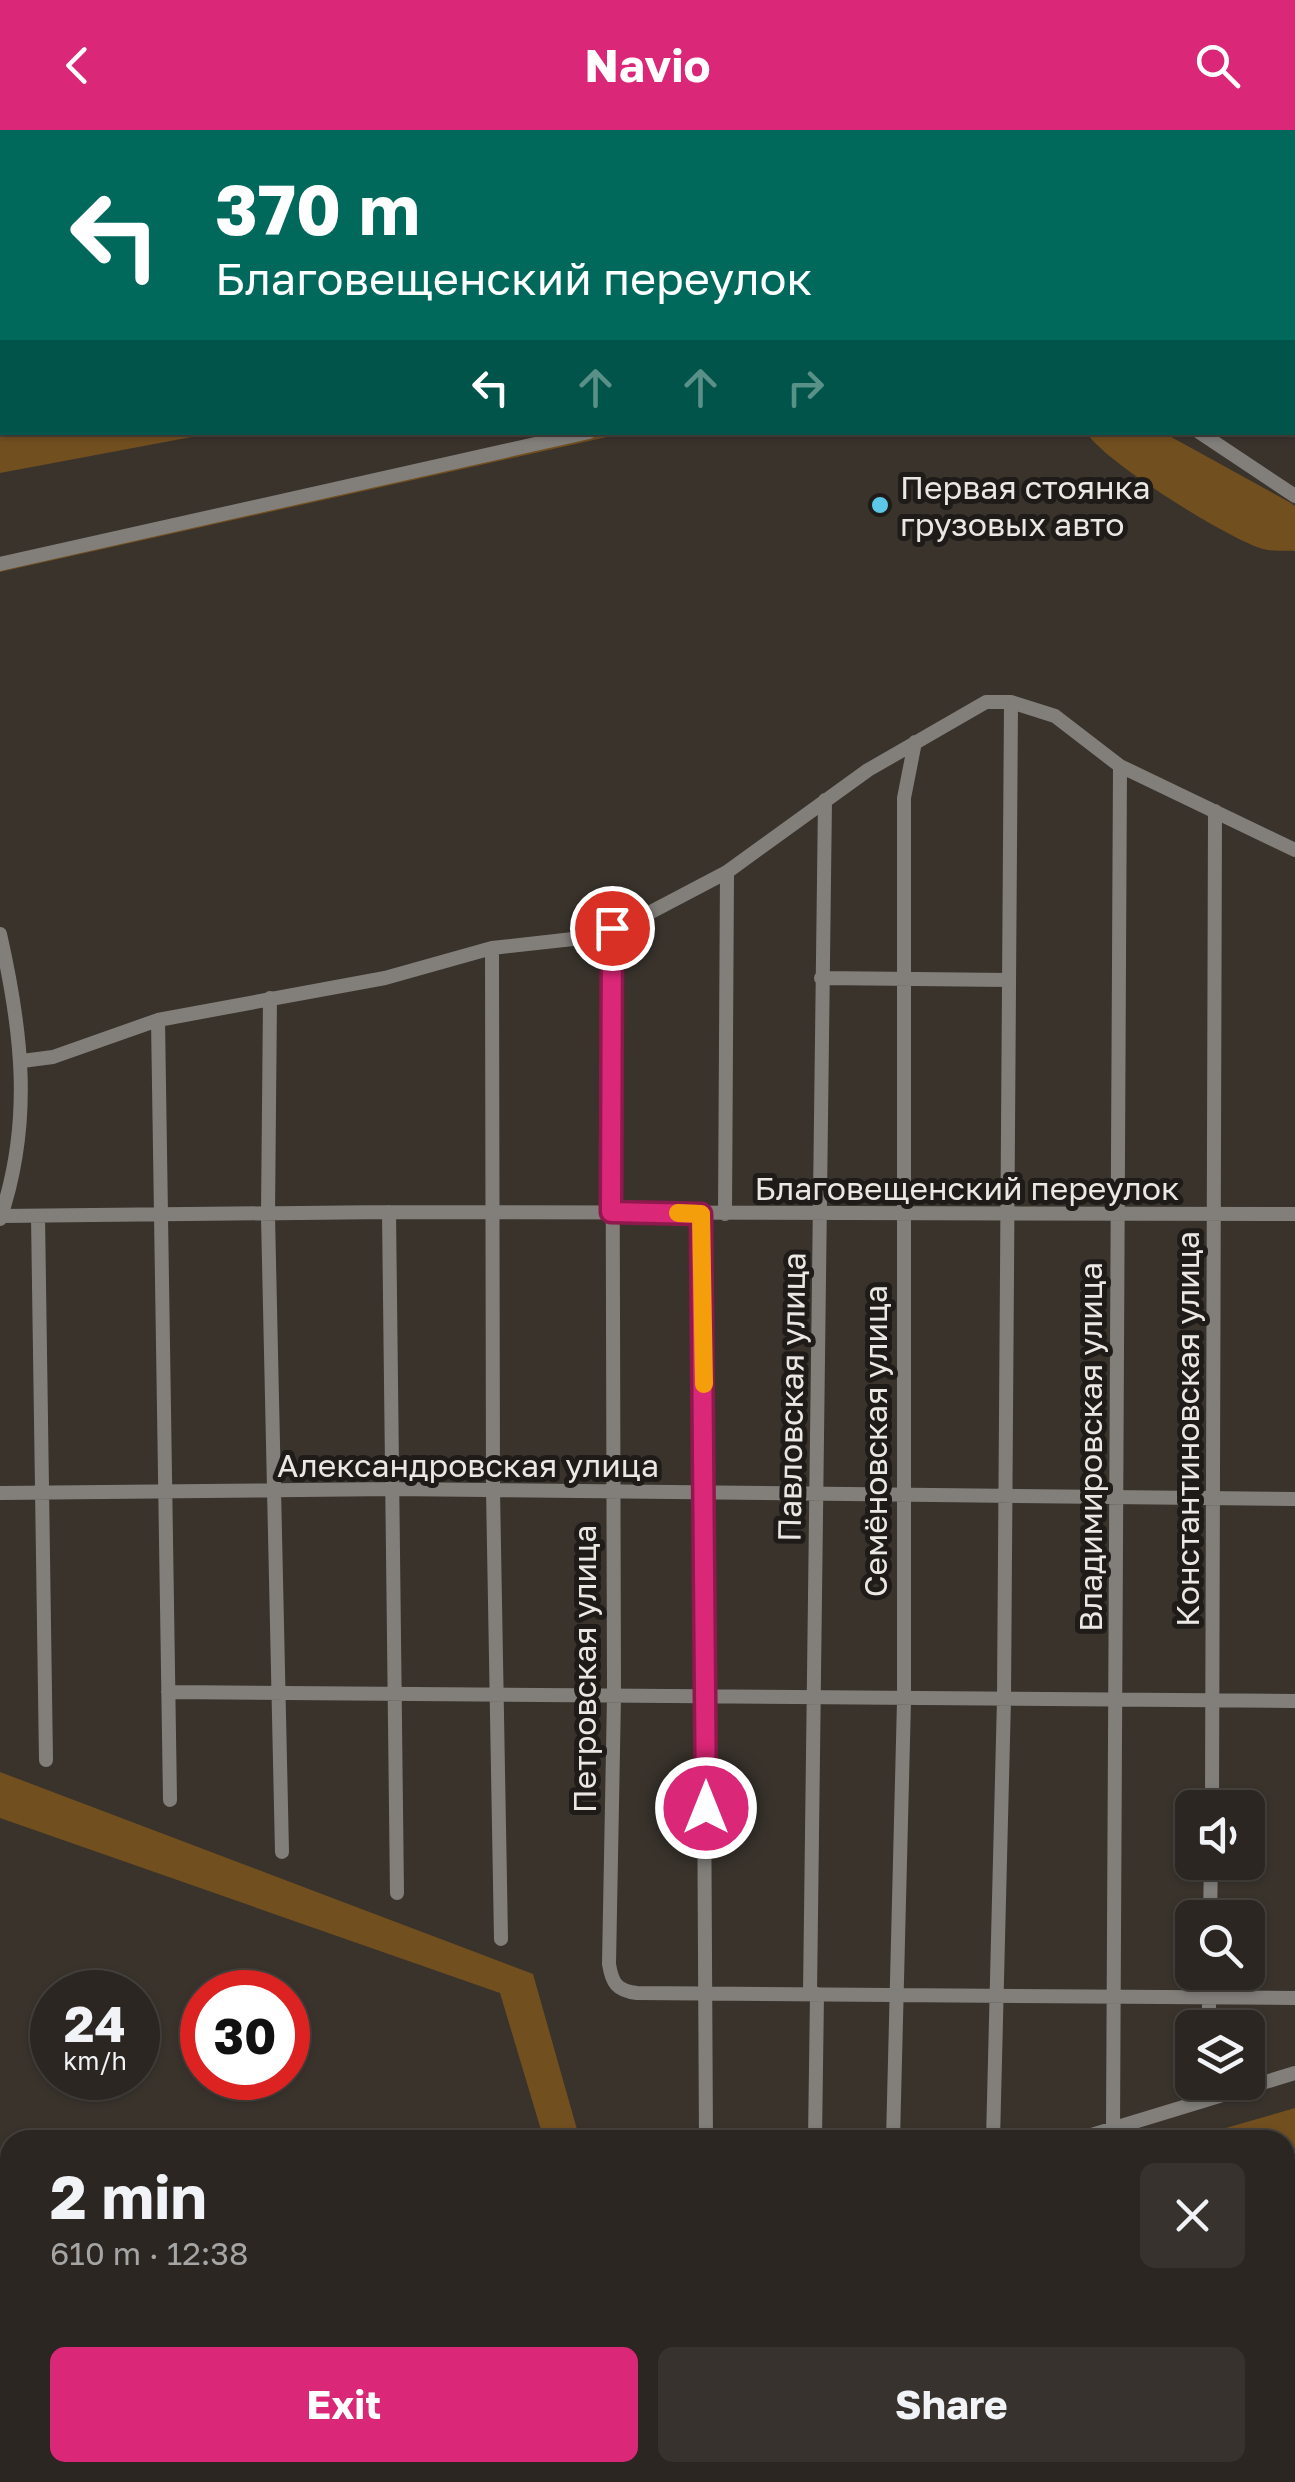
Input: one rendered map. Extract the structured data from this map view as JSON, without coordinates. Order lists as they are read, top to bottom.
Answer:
{
  "streets": {
    "street": [
      "Благовещенский переулок",
      "Павловская улица",
      "Константиновская улица",
      "Семёновская улица",
      "Владимировская улица",
      "Александровская улица",
      "Петровская улица"
    ]
  },
  "crossings": [
    ["Благовещенский переулок", "Павловская улица"],
    ["Благовещенский переулок", "Константиновская улица"],
    ["Благовещенский переулок", "Семёновская улица"],
    ["Благовещенский переулок", "Владимировская улица"],
    ["Благовещенский переулок", "Петровская улица"],
    ["Павловская улица", "Александровская улица"],
    ["Константиновская улица", "Александровская улица"],
    ["Семёновская улица", "Александровская улица"],
    ["Владимировская улица", "Александровская улица"],
    ["Александровская улица", "Петровская улица"]
  ],
  "places": ["Первая стоянка грузовых авто"],
  "page": {
    "header": "Navio",
    "turn": ["370 m", "Благовещенский переулок"],
    "speed": "24 km/h",
    "limit": "30",
    "heading": ["2 min", "610 m · 12:38"],
    "buttons": ["Exit", "Share"]
  }
}
